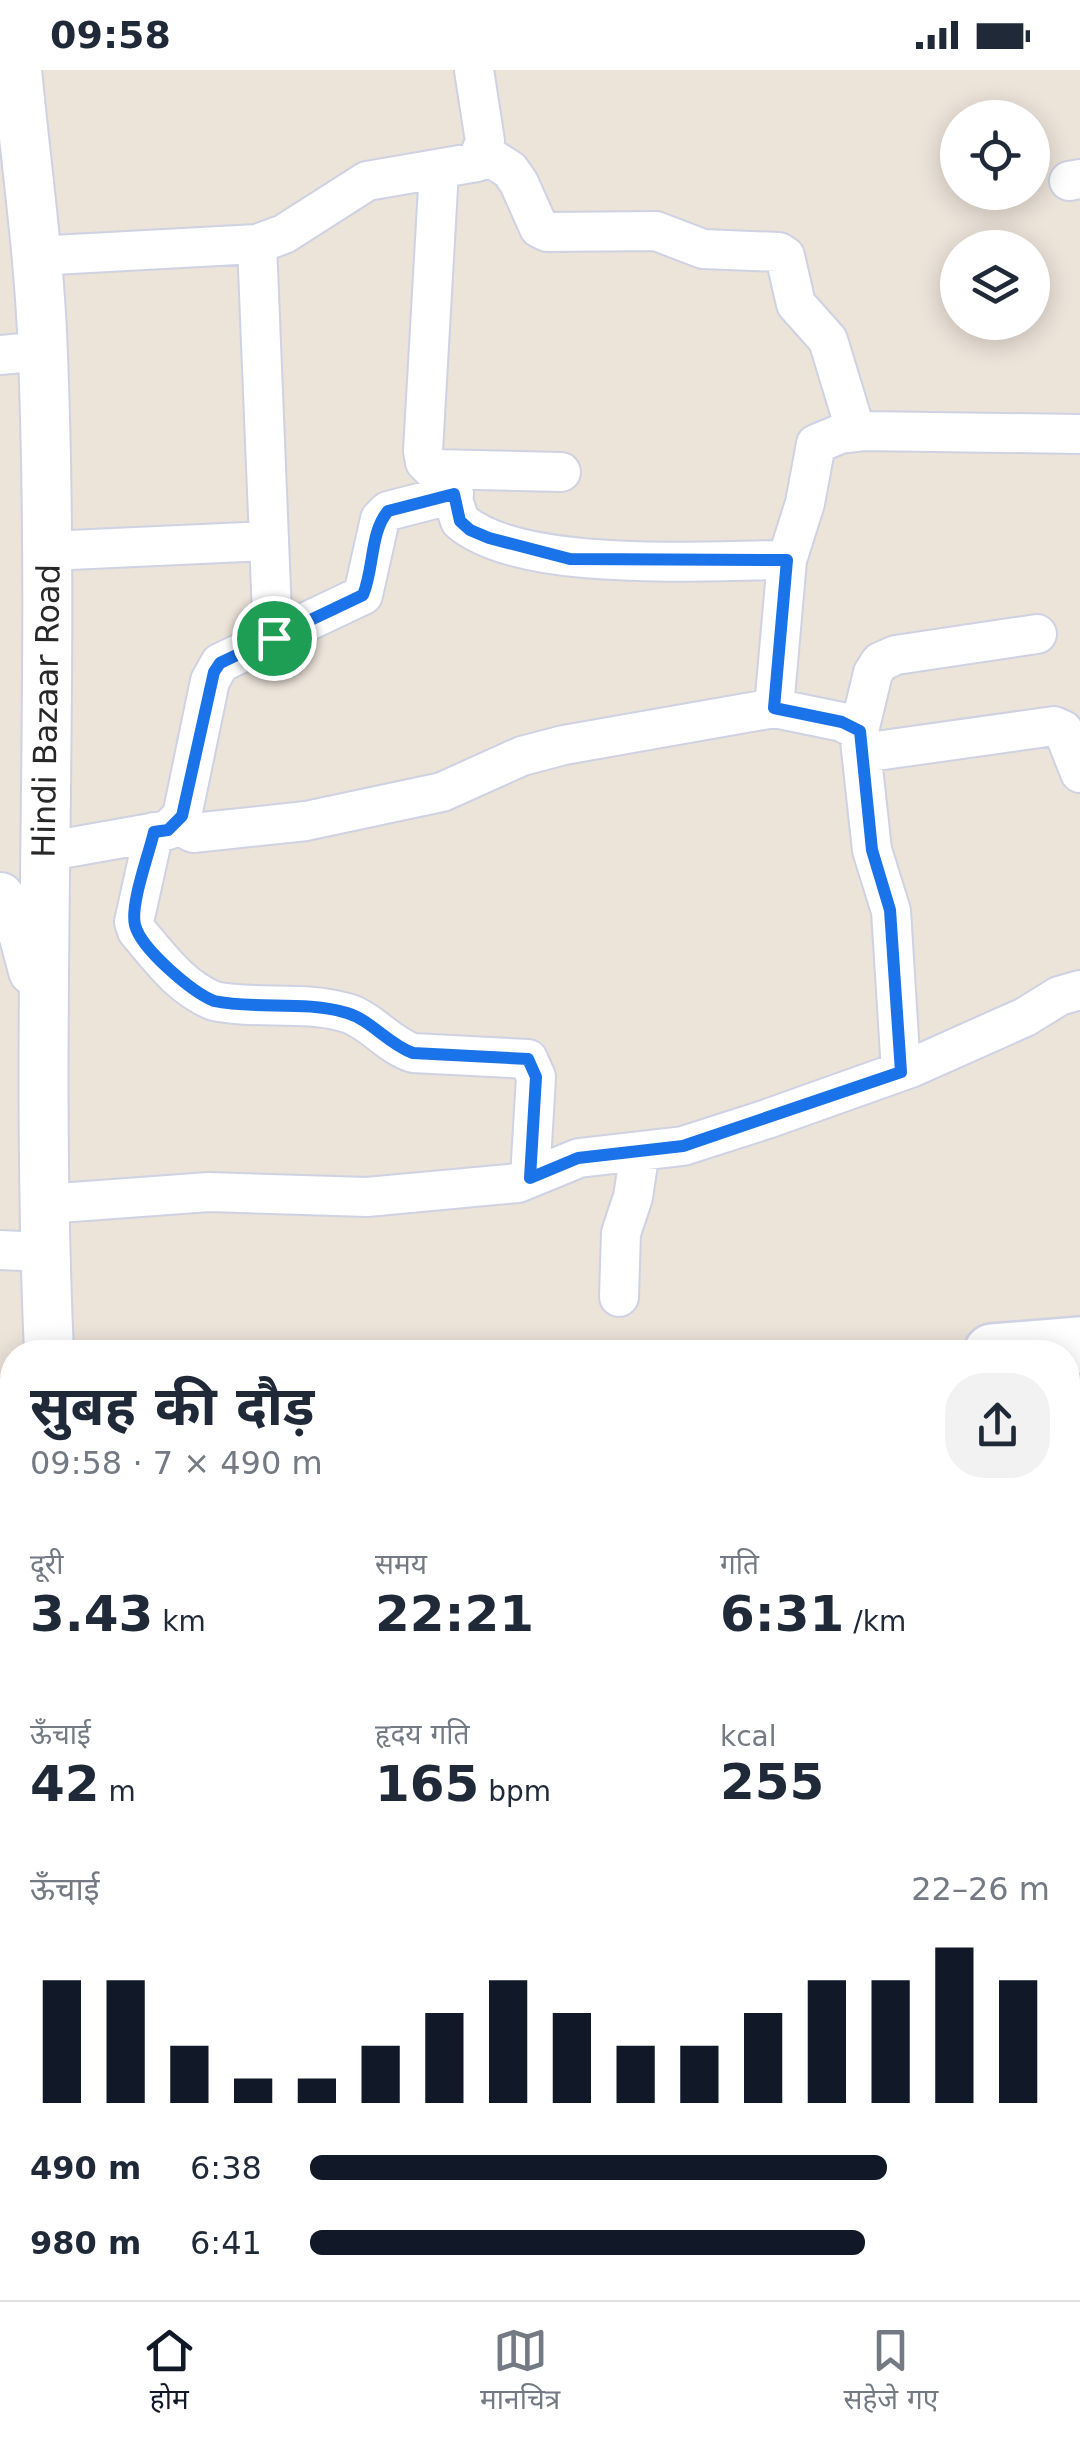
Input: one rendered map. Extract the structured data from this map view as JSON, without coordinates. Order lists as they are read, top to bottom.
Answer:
{
  "streets": {
    "street": ["Hindi Bazaar Road"]
  },
  "page": {
    "status": "09:58",
    "heading": ["सुबह की दौड़", "09:58 · 7 × 490 m"],
    "stats": [
      ["दूरी", "3.43 km"],
      ["समय", "22:21"],
      ["गति", "6:31 /km"],
      ["ऊँचाई", "42 m"],
      ["हृदय गति", "165 bpm"],
      ["kcal", "255"]
    ],
    "chart": ["ऊँचाई", "22–26 m"],
    "list": [
      {
        "name": "490 m",
        "note": "6:38"
      },
      {
        "name": "980 m",
        "note": "6:41"
      }
    ],
    "tabs": ["होम", "मानचित्र", "सहेजे गए"]
  }
}
